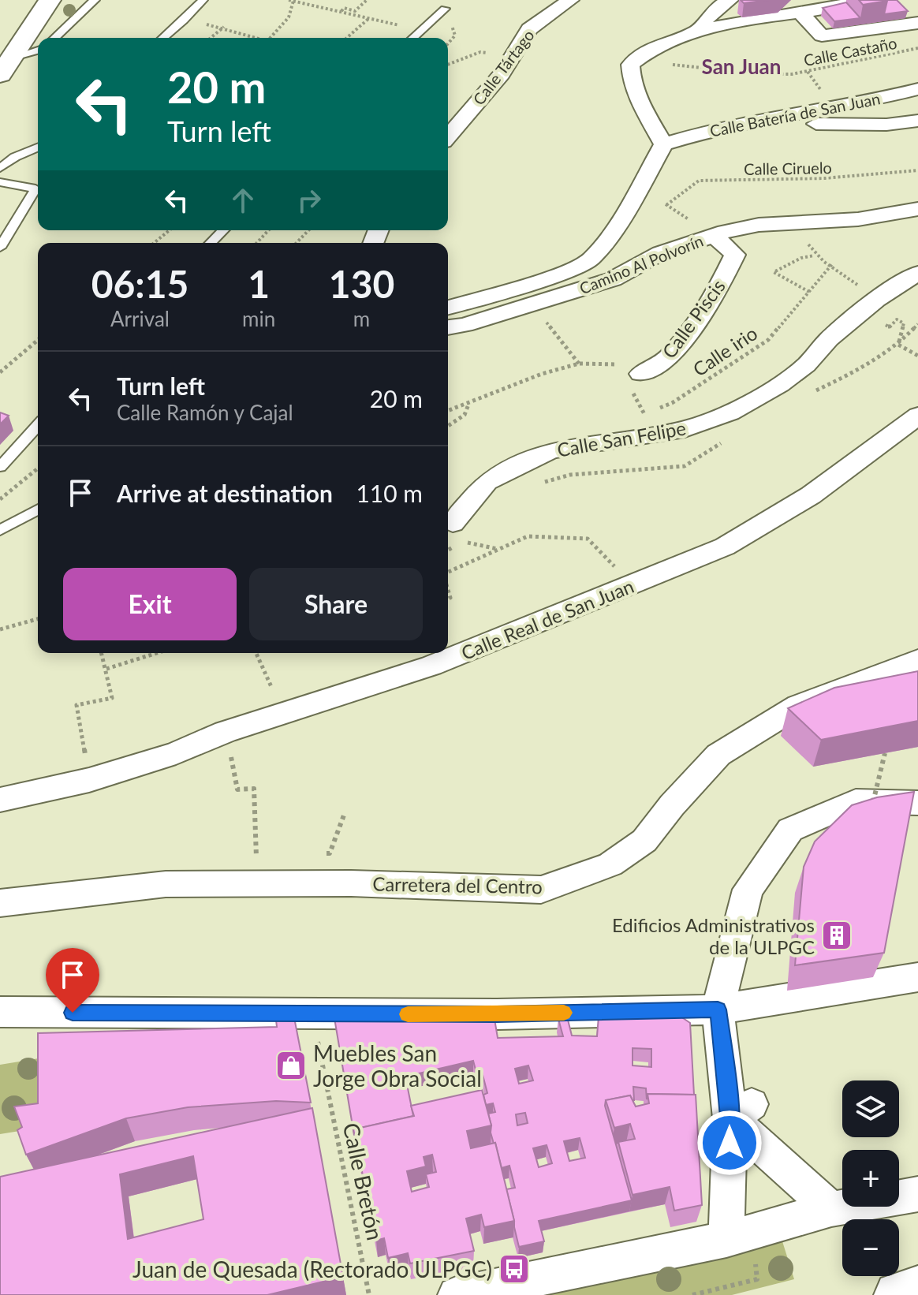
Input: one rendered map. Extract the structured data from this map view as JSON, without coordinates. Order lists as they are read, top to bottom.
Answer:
{
  "streets": {
    "street": [
      "Calle Tártago",
      "Calle Batería de San Juan",
      "Camino Al Polvorín",
      "Calle Piscis",
      "Calle San Felipe",
      "Calle Real de San Juan",
      "Carretera del Centro"
    ],
    "path": [
      "Calle Castaño",
      "Calle Ciruelo",
      "Calle irio",
      "Calle Bretón"
    ]
  },
  "crossings": [
    ["Camino Al Polvorín", "Calle Piscis"],
    ["Calle irio", "Calle San Felipe"]
  ],
  "districts": ["San Juan"],
  "places": {
    "building": ["Edificios Administrativos de la ULPGC"],
    "shop": ["Muebles San Jorge Obra Social"],
    "bus stop": ["Juan de Quesada (Rectorado ULPGC)"]
  },
  "page": {
    "turn": ["20 m", "Turn left"],
    "eta": [
      "06:15",
      "Arrival",
      "1",
      "min",
      "130",
      "m"
    ],
    "list": [
      {
        "name": "Turn left",
        "note": "Calle Ramón y Cajal",
        "value": "20 m"
      },
      {
        "name": "Arrive at destination",
        "value": "110 m"
      }
    ],
    "buttons": ["Exit", "Share"],
    "map_buttons": ["+", "−"]
  }
}
